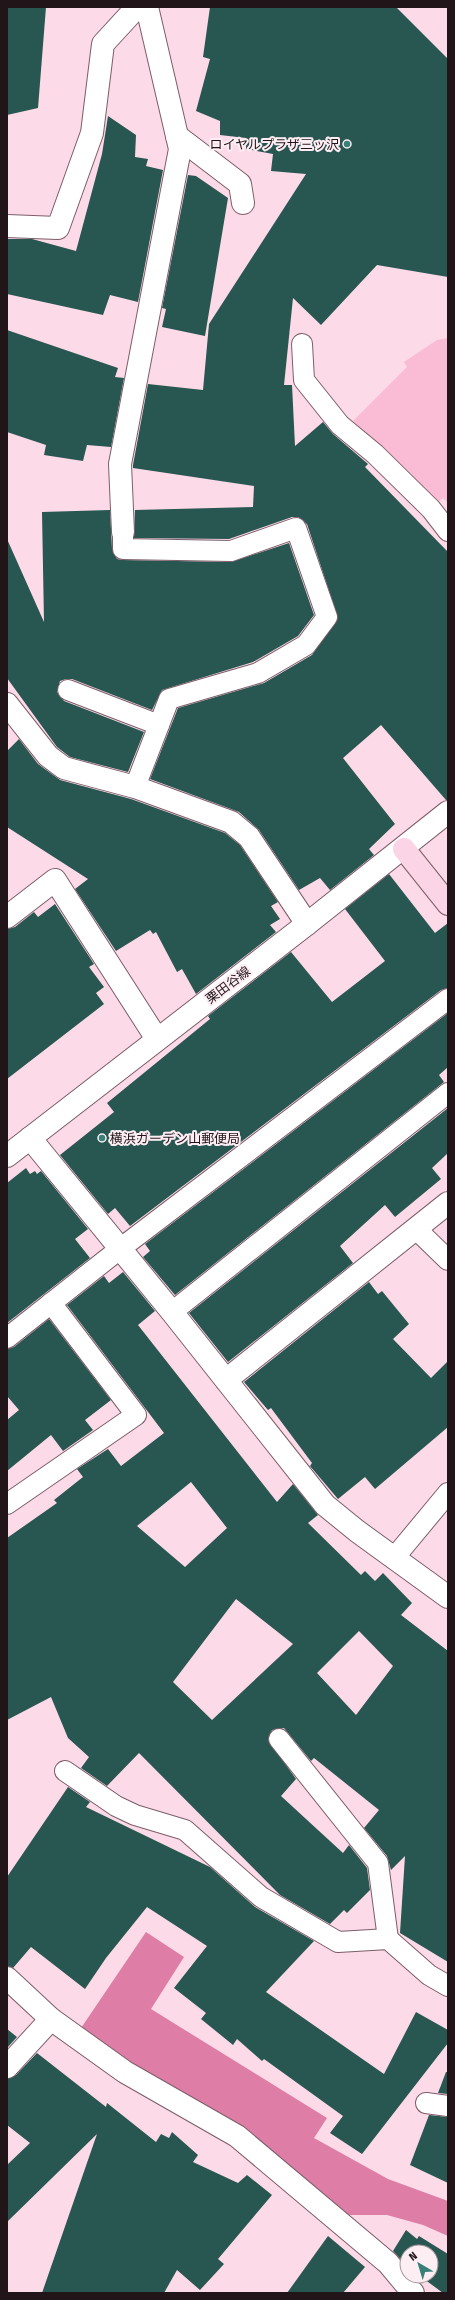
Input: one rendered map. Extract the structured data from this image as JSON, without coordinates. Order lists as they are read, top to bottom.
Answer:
{
  "streets": {
    "street": ["栗田谷線"]
  },
  "places": ["ロイヤルプラザ三ッ沢", "横浜ガーデン山郵便局"],
  "north": "top left"
}
